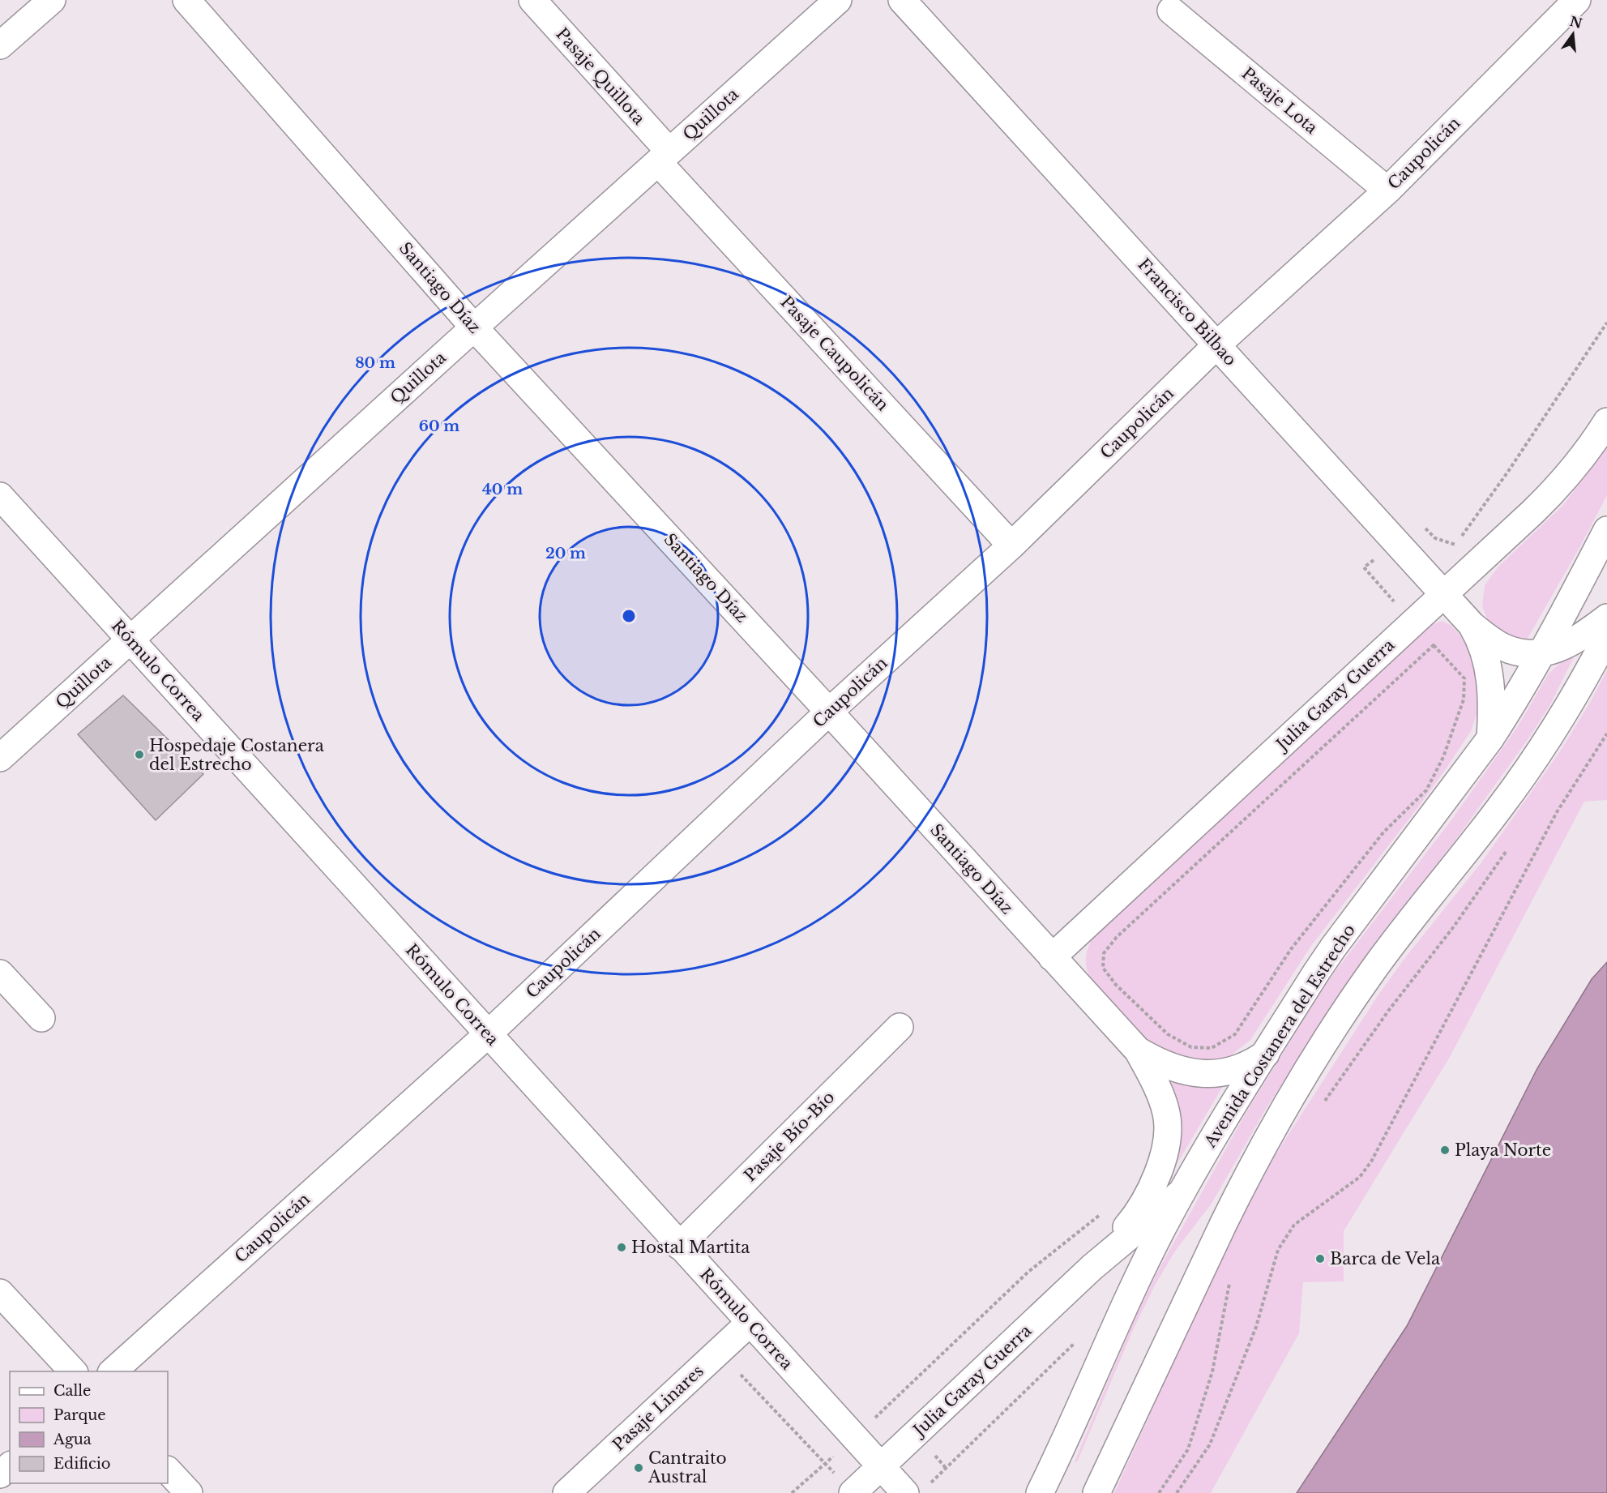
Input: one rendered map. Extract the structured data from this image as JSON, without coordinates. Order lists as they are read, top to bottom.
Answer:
{
  "streets": {
    "street": [
      "Pasaje Quillota",
      "Pasaje Lota",
      "Quillota",
      "Caupolicán",
      "Santiago Díaz",
      "Francisco Bilbao",
      "Pasaje Caupolicán",
      "Rómulo Correa",
      "Julia Garay Guerra",
      "Avenida Costanera del Estrecho",
      "Pasaje Bío-Bío",
      "Pasaje Linares"
    ]
  },
  "crossings": [
    ["Pasaje Quillota", "Quillota"],
    ["Pasaje Quillota", "Pasaje Caupolicán"],
    ["Pasaje Lota", "Caupolicán"],
    ["Quillota", "Santiago Díaz"],
    ["Quillota", "Pasaje Caupolicán"],
    ["Quillota", "Rómulo Correa"],
    ["Caupolicán", "Santiago Díaz"],
    ["Caupolicán", "Francisco Bilbao"],
    ["Caupolicán", "Pasaje Caupolicán"],
    ["Caupolicán", "Rómulo Correa"],
    ["Santiago Díaz", "Julia Garay Guerra"],
    ["Santiago Díaz", "Avenida Costanera del Estrecho"],
    ["Francisco Bilbao", "Julia Garay Guerra"],
    ["Francisco Bilbao", "Avenida Costanera del Estrecho"],
    ["Rómulo Correa", "Julia Garay Guerra"],
    ["Rómulo Correa", "Pasaje Bío-Bío"],
    ["Rómulo Correa", "Pasaje Linares"],
    ["Julia Garay Guerra", "Avenida Costanera del Estrecho"]
  ],
  "places": [
    "Hospedaje Costanera del Estrecho",
    "Playa Norte",
    "Hostal Martita",
    "Barca de Vela",
    "Cantraito Austral"
  ],
  "legend": [
    "Calle",
    "Parque",
    "Agua",
    "Edificio"
  ],
  "north": "top",
  "rings": [
    "80 m",
    "60 m",
    "40 m",
    "20 m"
  ]
}
